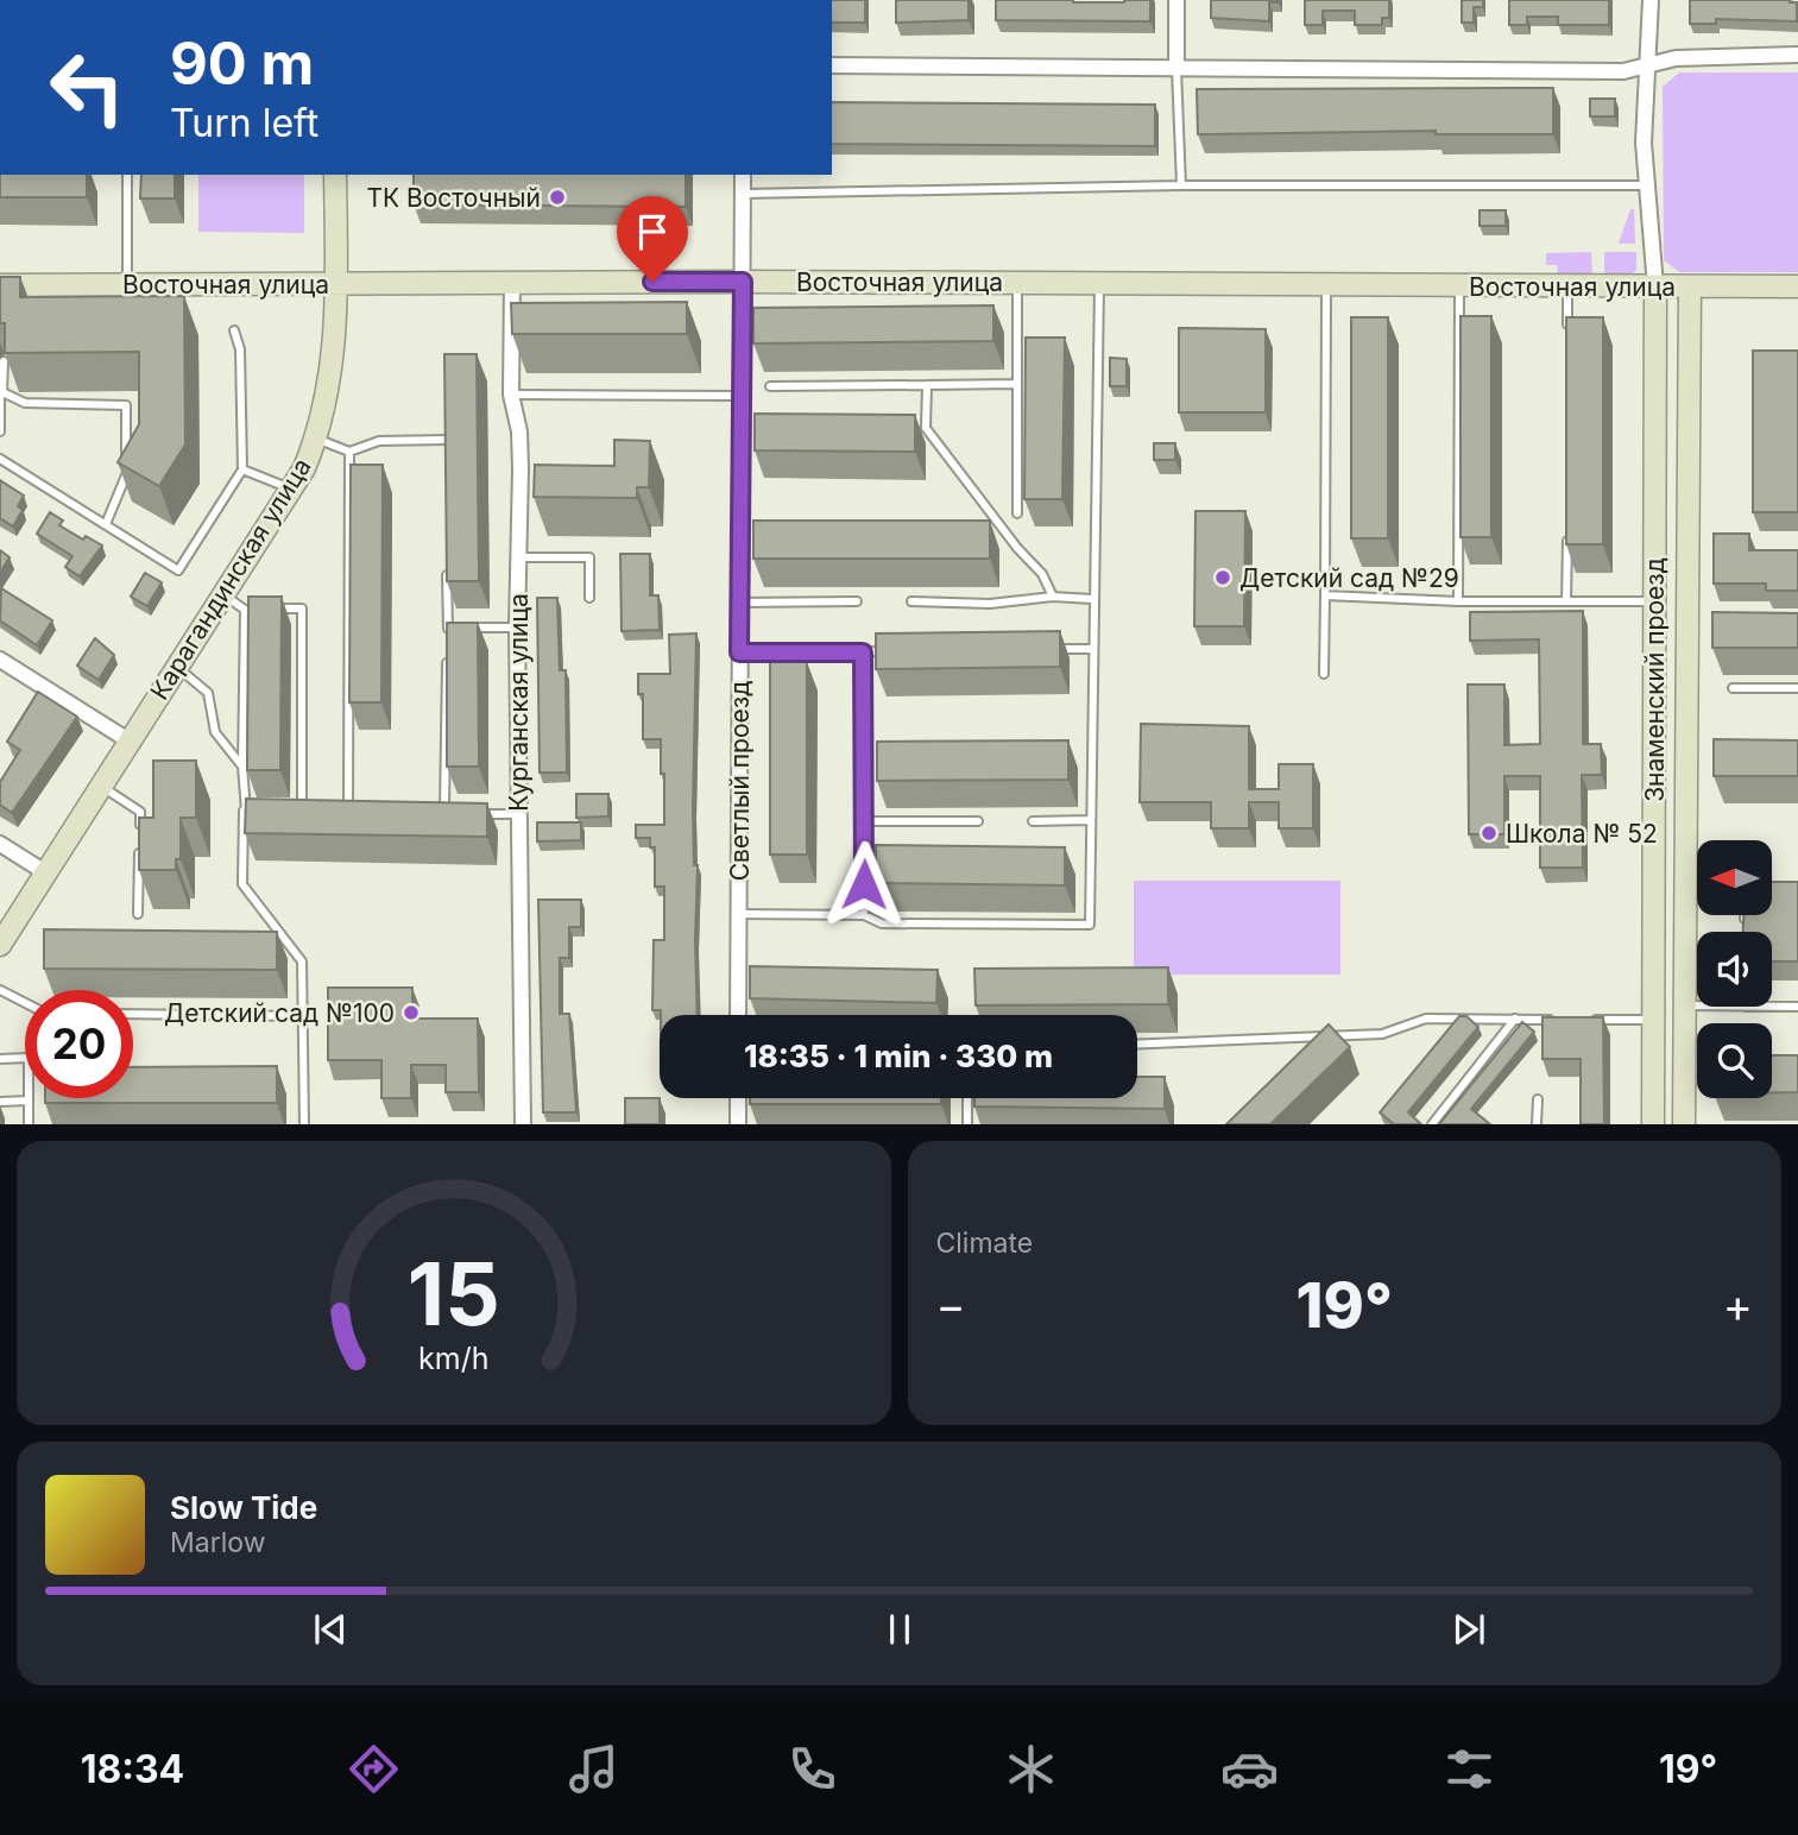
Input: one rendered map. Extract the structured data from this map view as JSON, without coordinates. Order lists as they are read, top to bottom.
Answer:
{
  "streets": {
    "main road": ["Восточная улица", "Карагандинская улица", "Знаменский проезд"],
    "street": ["Курганская улица", "Светлый проезд"]
  },
  "crossings": [
    ["Восточная улица", "Карагандинская улица"],
    ["Восточная улица", "Знаменский проезд"],
    ["Восточная улица", "Курганская улица"],
    ["Восточная улица", "Светлый проезд"]
  ],
  "places": [
    "ТК Восточный",
    "Детский сад №29",
    "Школа № 52",
    "Детский сад №100"
  ],
  "north": "left",
  "page": {
    "turn": ["90 m", "Turn left"],
    "limit": "20",
    "trip": "18:35 · 1 min · 330 m",
    "tile": "Climate",
    "heat": ["−", "19°", "+"],
    "song": ["Slow Tide", "Marlow"],
    "tabs": ["18:34", "19°"],
    "gauge": ["15", "km/h"]
  }
}
